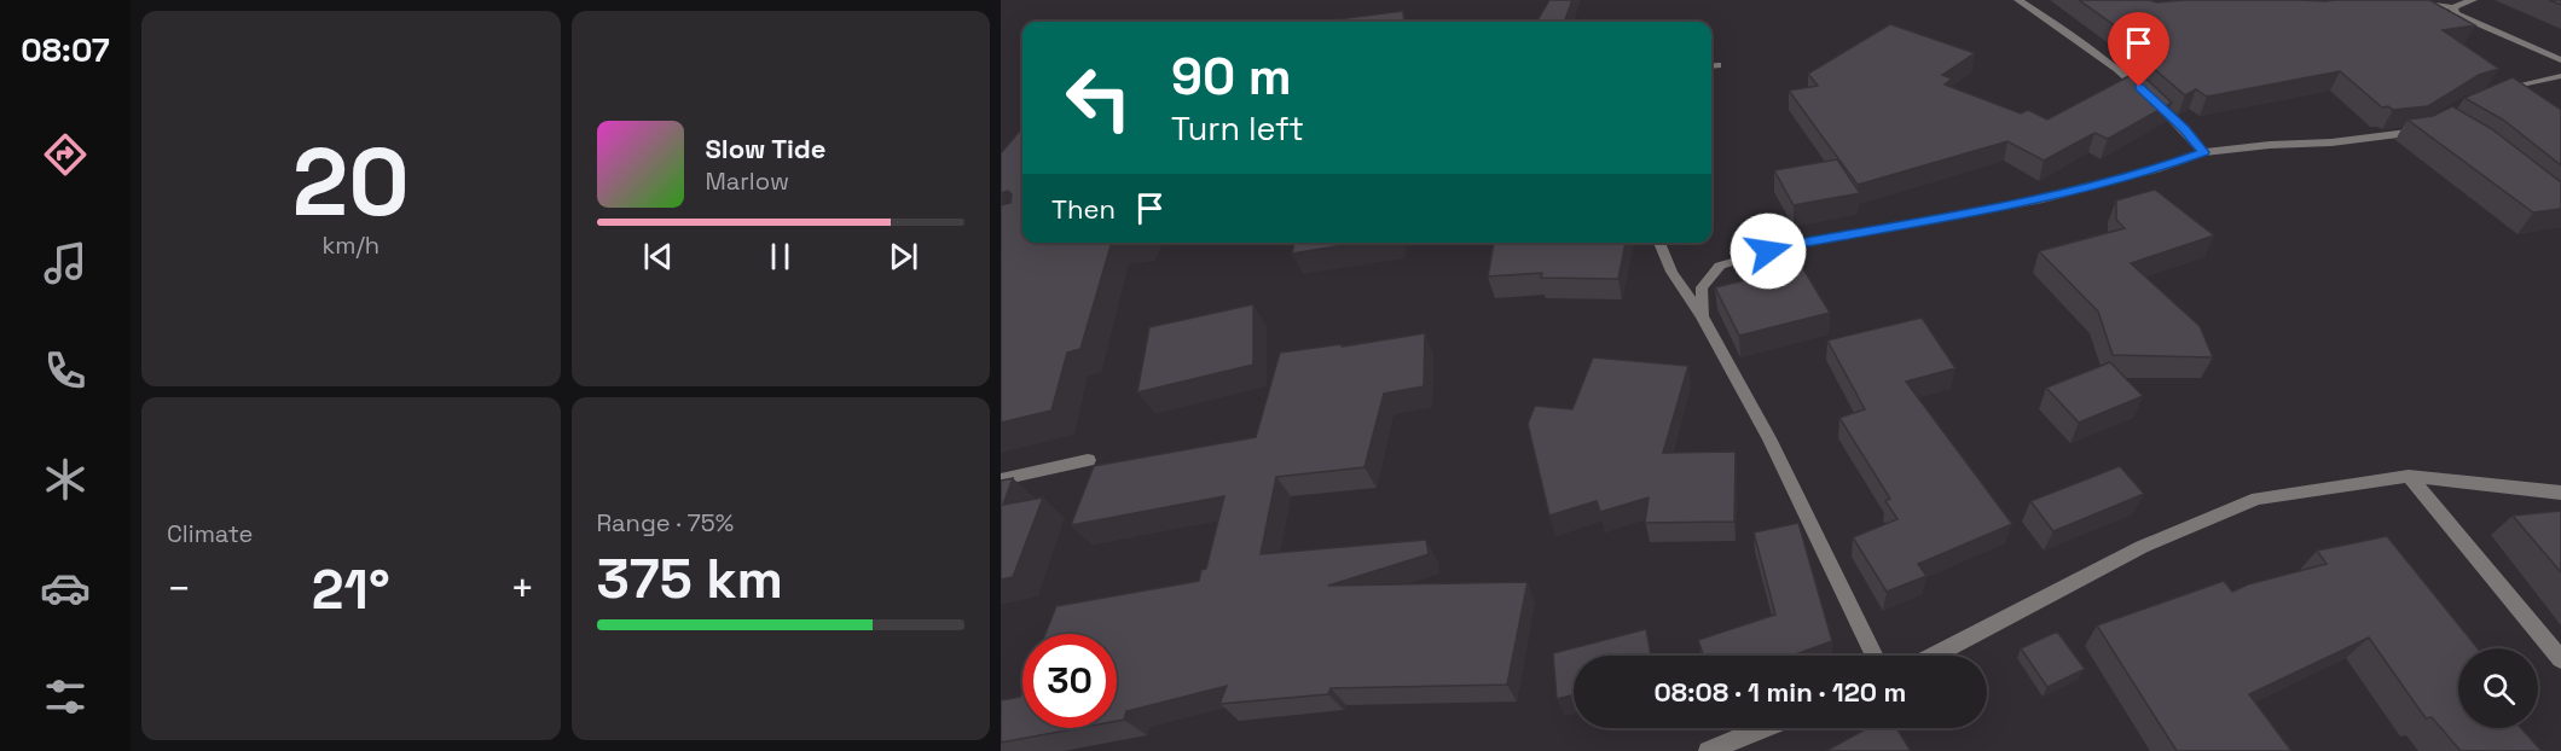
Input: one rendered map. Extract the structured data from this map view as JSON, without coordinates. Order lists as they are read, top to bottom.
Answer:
{
  "page": {
    "tabs": "08:07",
    "tile": [
      ["20", "km/h"],
      "Climate",
      ["Range · 75%", "375 km"]
    ],
    "turn": ["90 m", "Turn left"],
    "song": ["Slow Tide", "Marlow"],
    "then": "Then",
    "heat": ["−", "21°", "+"],
    "limit": "30",
    "trip": "08:08 · 1 min · 120 m"
  }
}
